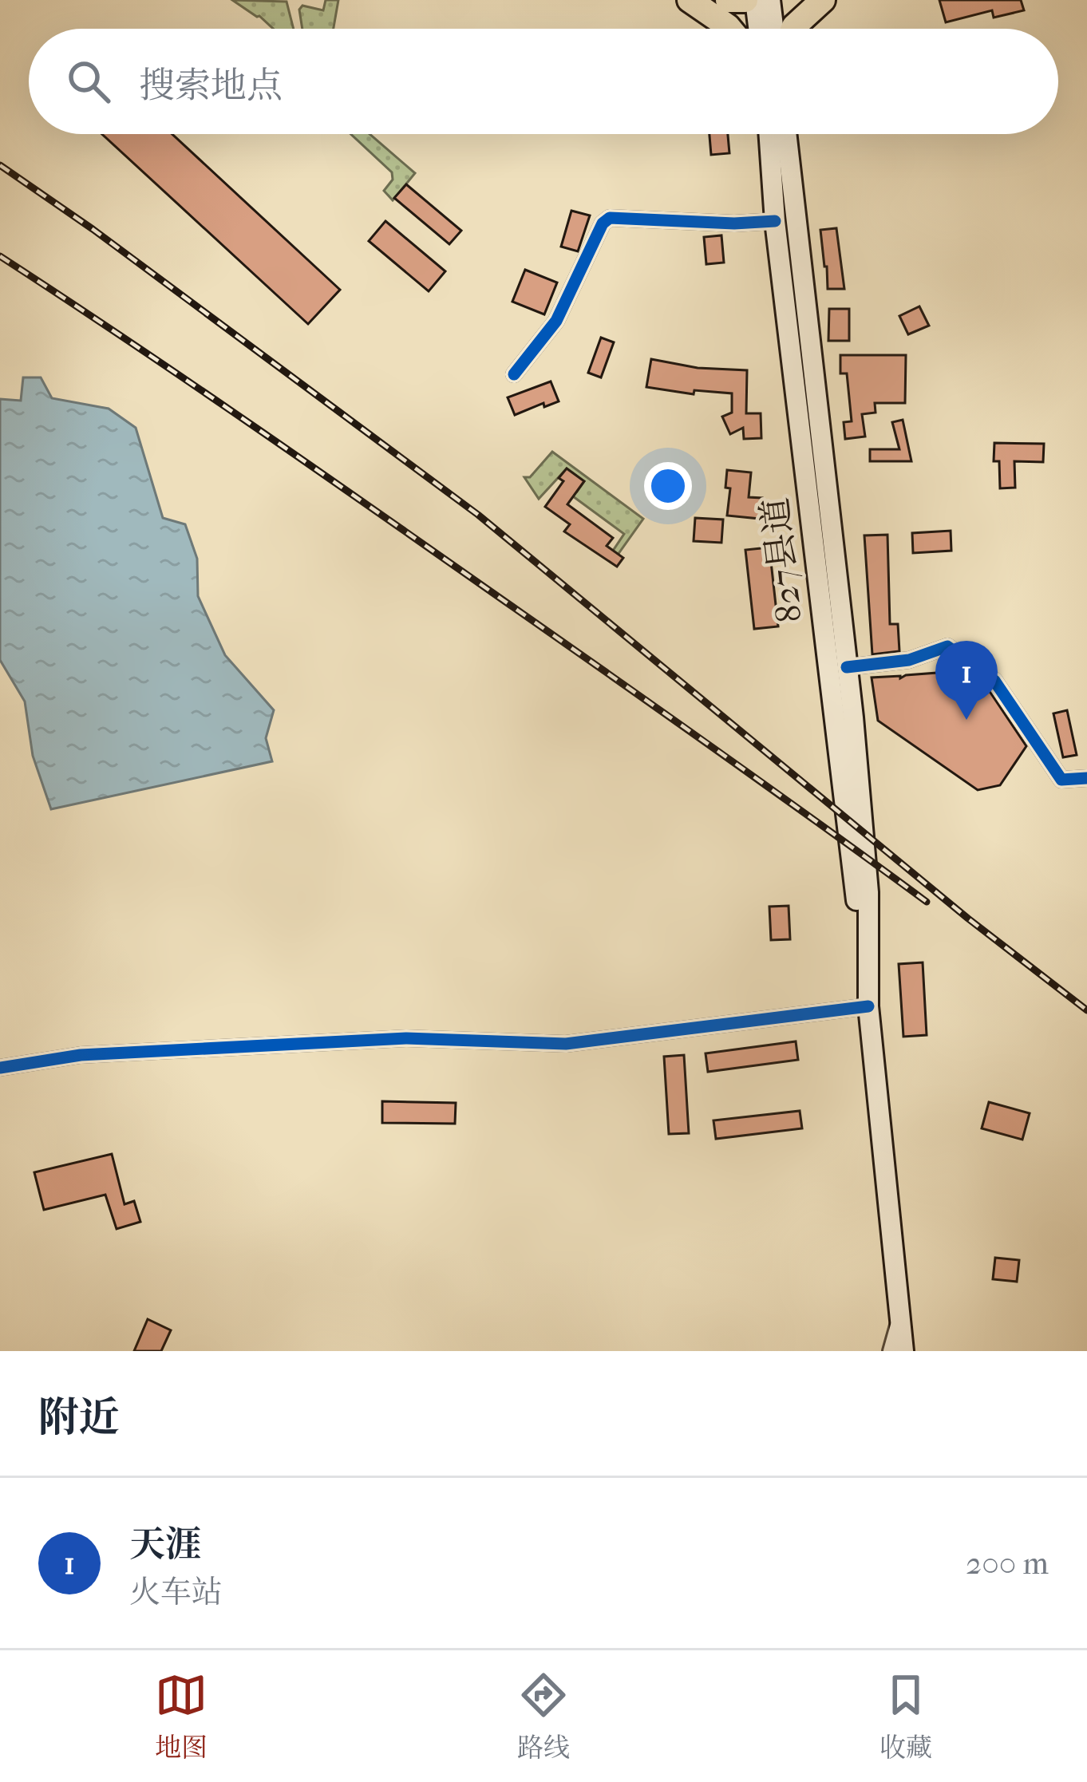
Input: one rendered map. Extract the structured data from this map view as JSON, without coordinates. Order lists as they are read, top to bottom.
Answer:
{
  "streets": {
    "main road": ["827县道"]
  },
  "page": {
    "search": "搜索地点",
    "pins": "1",
    "heading": "附近",
    "list": [
      {
        "mark": "1",
        "name": "天涯",
        "note": "火车站",
        "value": "200 m"
      }
    ],
    "nav": ["地图", "路线", "收藏"]
  }
}
